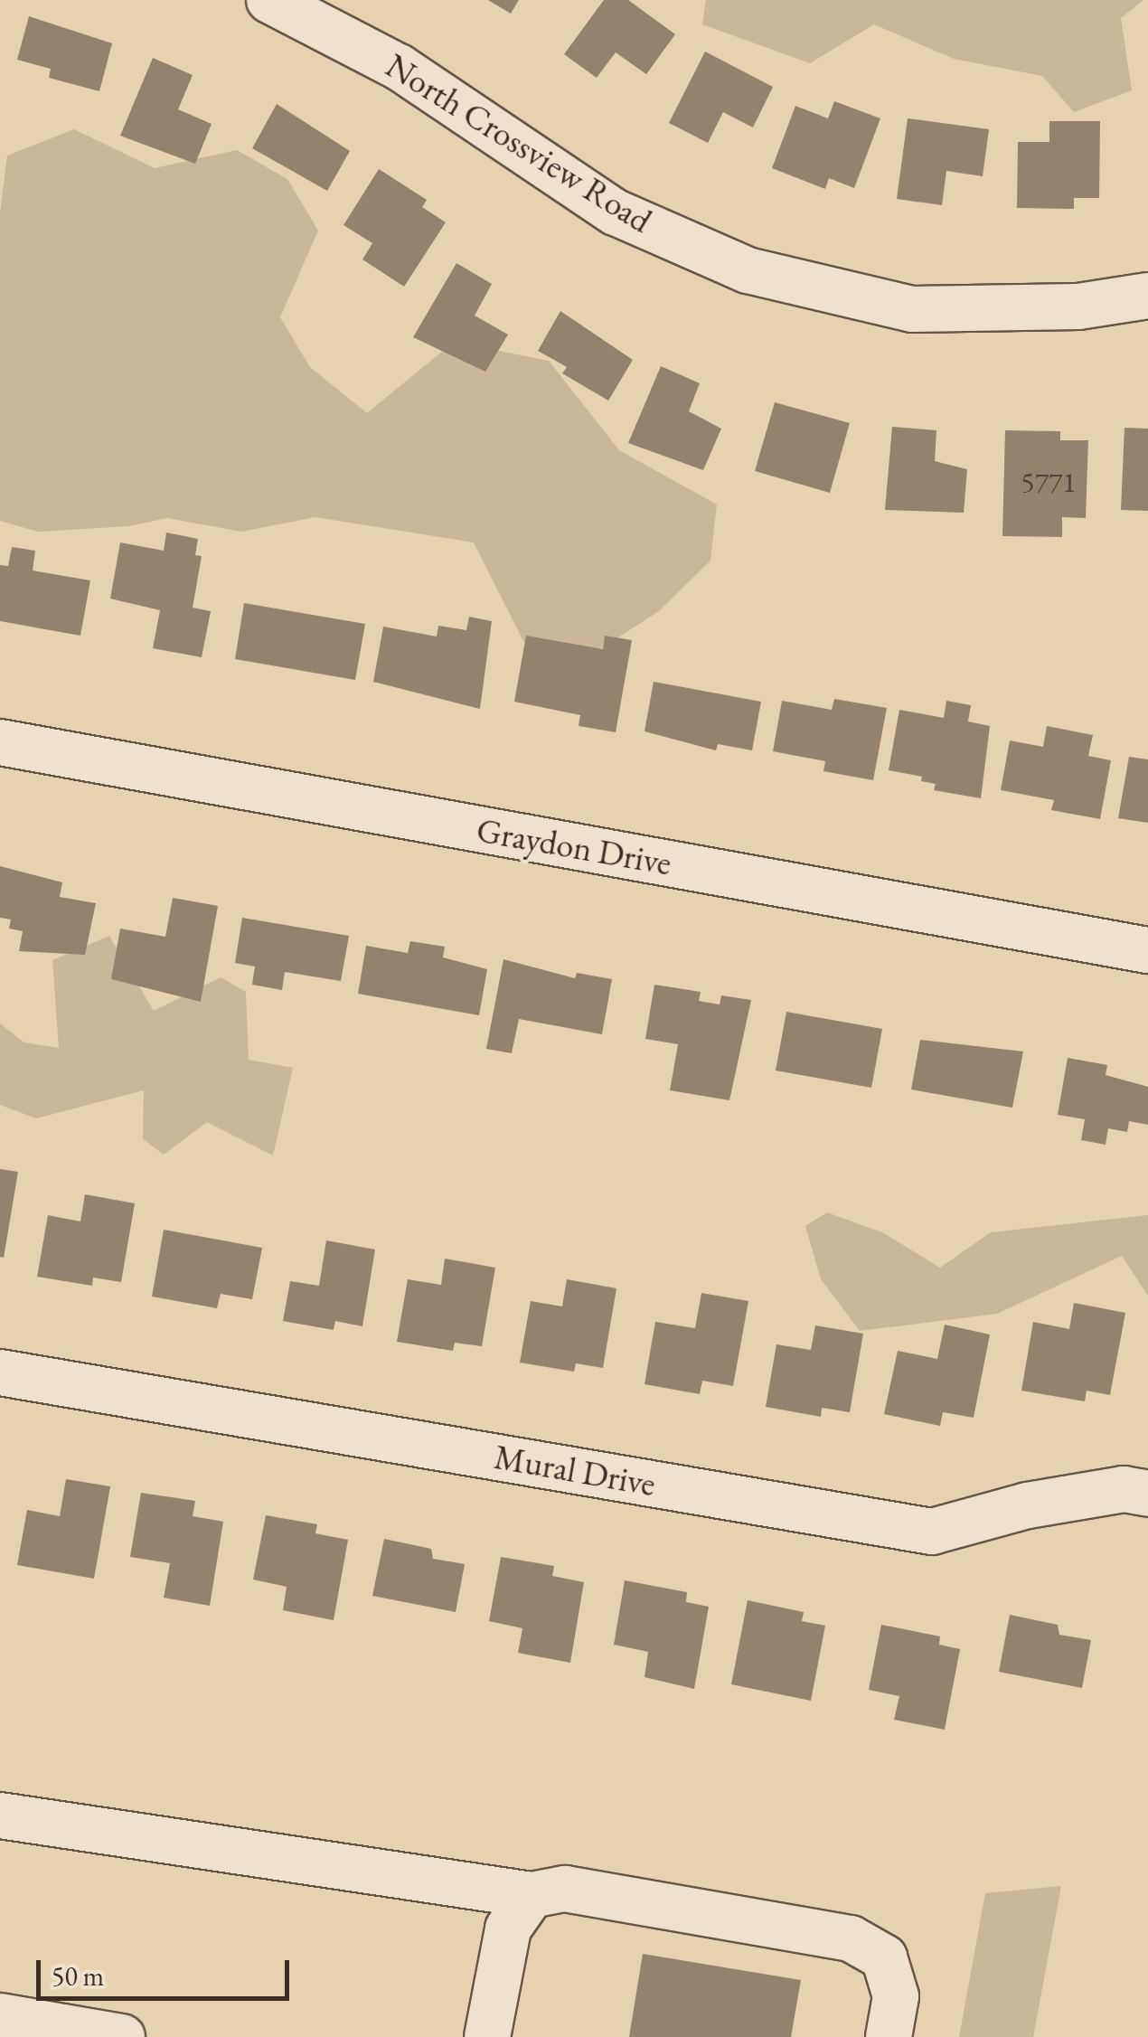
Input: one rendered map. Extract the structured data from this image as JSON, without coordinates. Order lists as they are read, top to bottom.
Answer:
{
  "streets": {
    "street": ["North Crossview Road", "Graydon Drive", "Mural Drive"]
  },
  "house_numbers": ["5771"],
  "scale_bar": "50 m"
}
